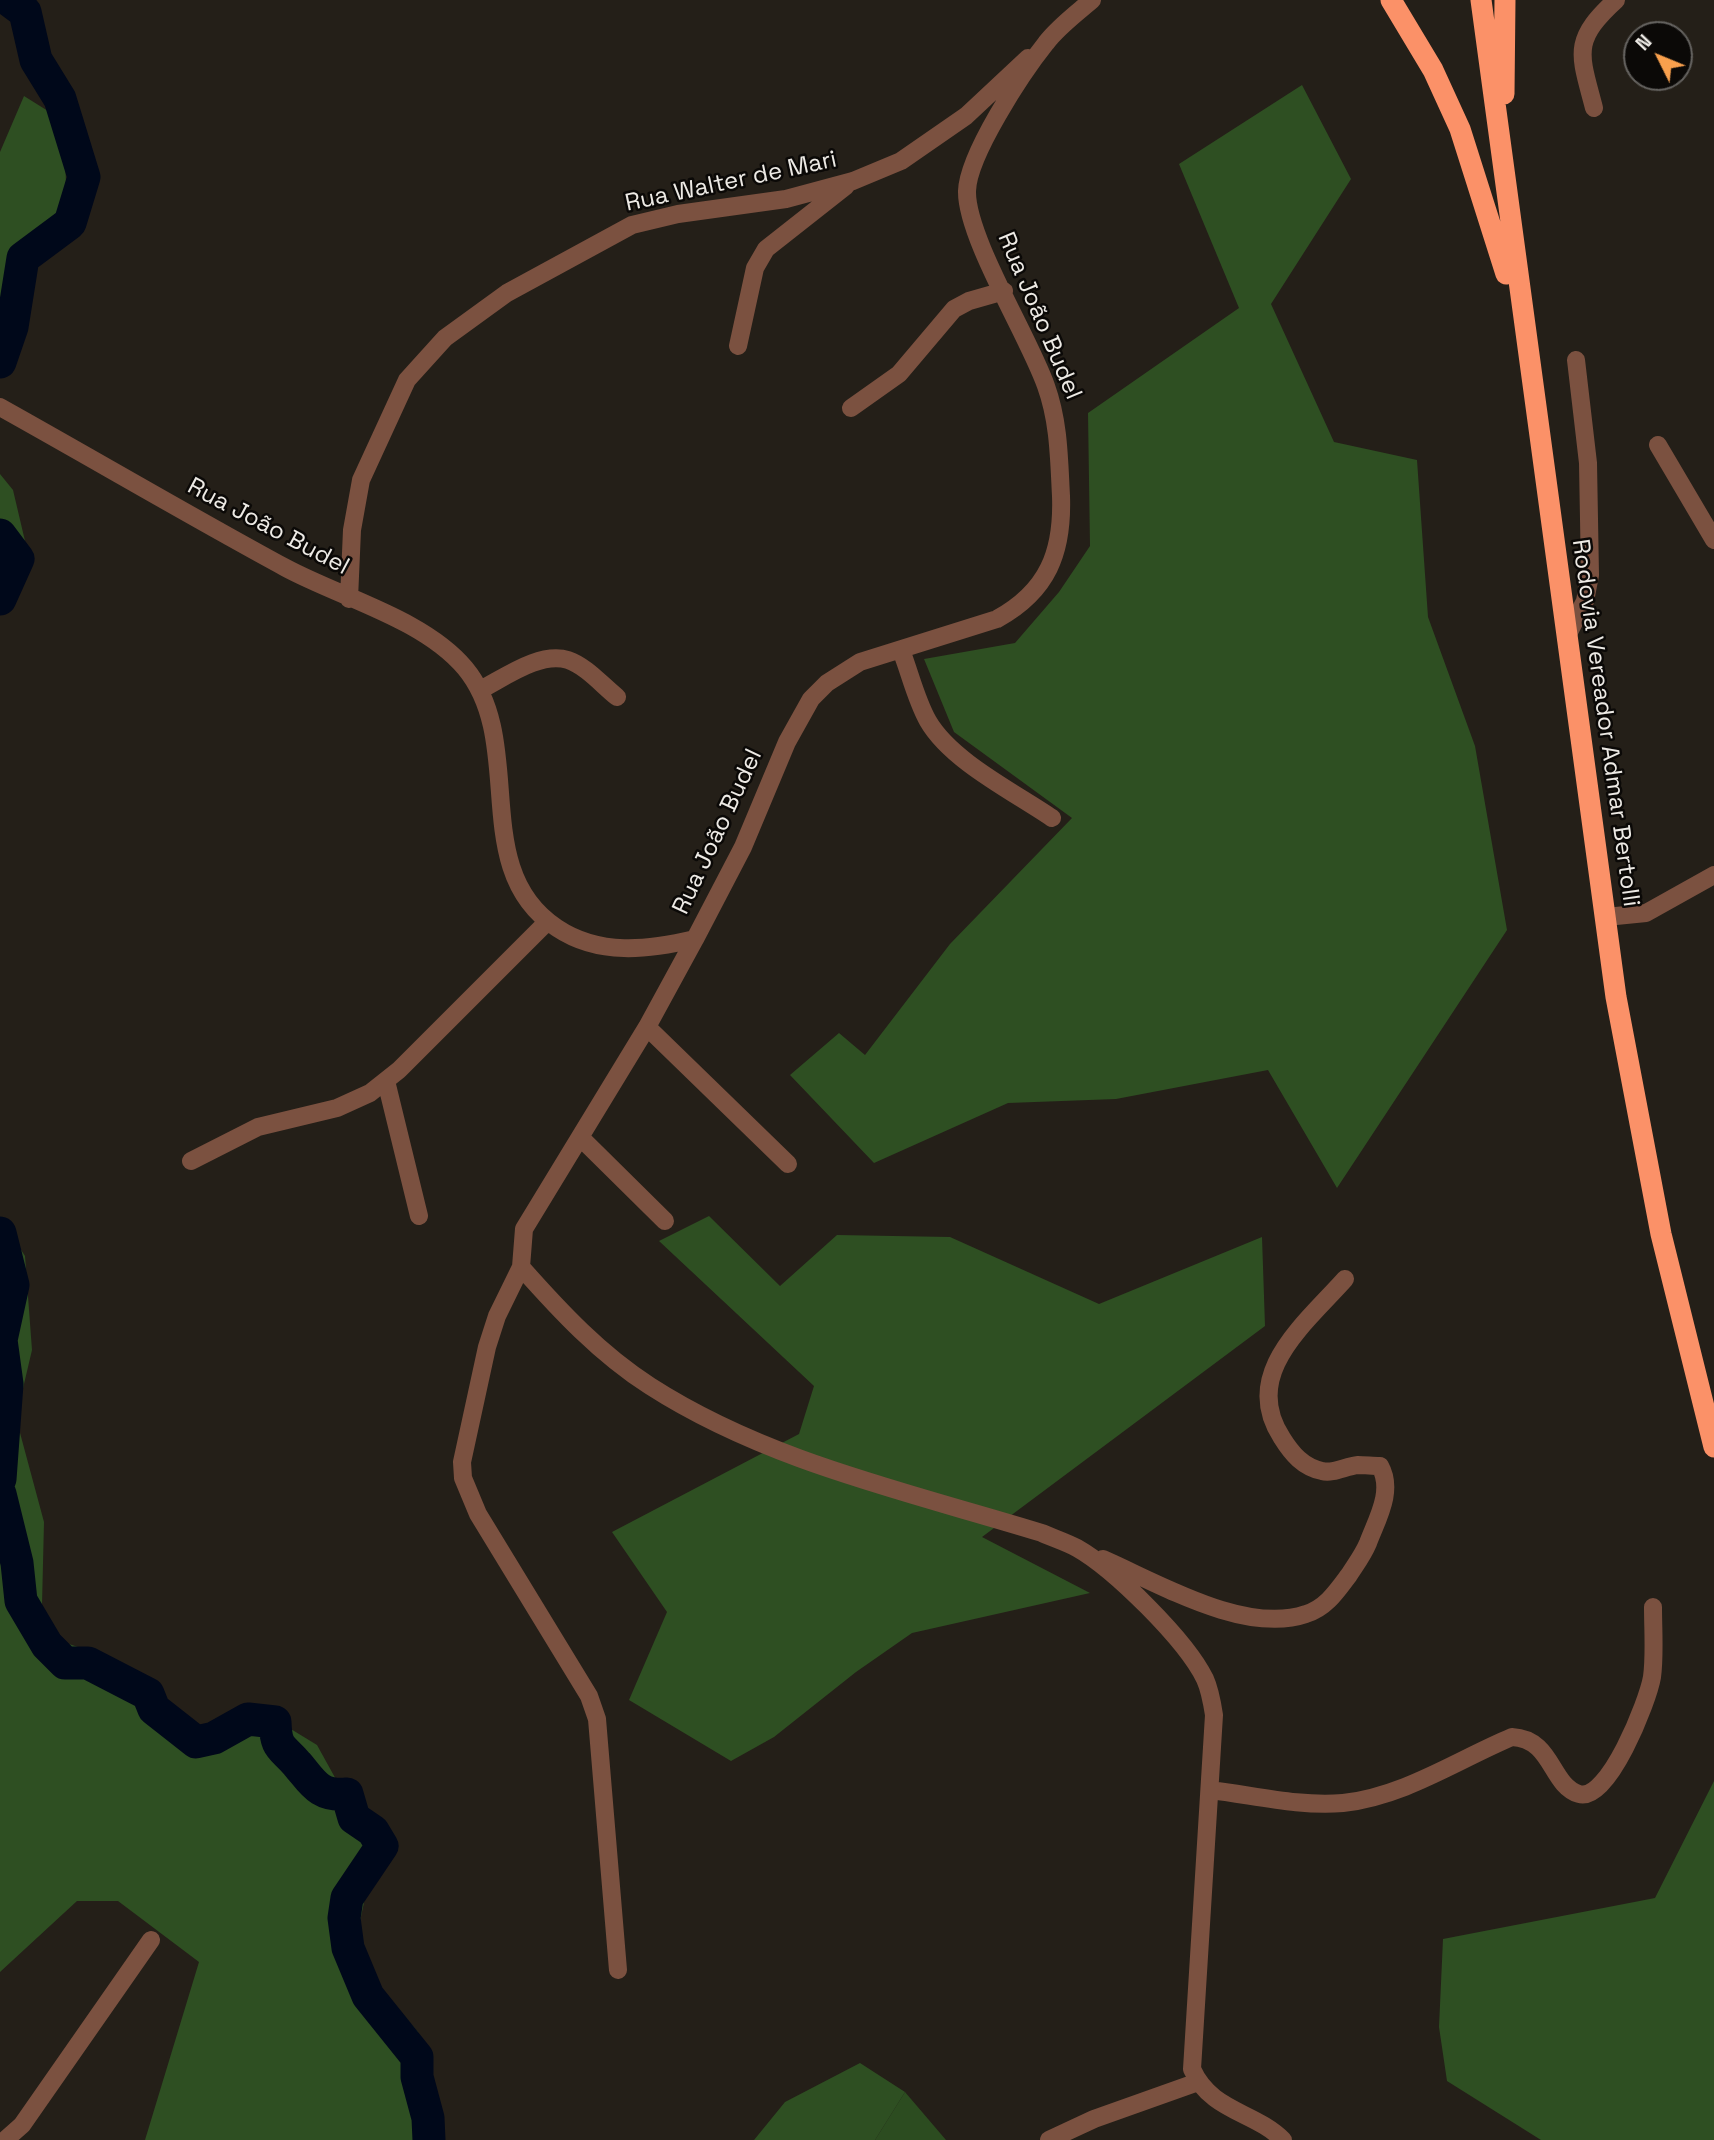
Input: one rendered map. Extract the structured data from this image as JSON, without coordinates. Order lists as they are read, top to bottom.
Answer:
{
  "streets": {
    "highway": ["Rodovia Vereador Admar Bertolli"],
    "street": ["Rua Walter de Mari", "Rua João Budel"]
  },
  "crossings": [
    ["Rua Walter de Mari", "Rua João Budel"]
  ],
  "north": "top left"
}
